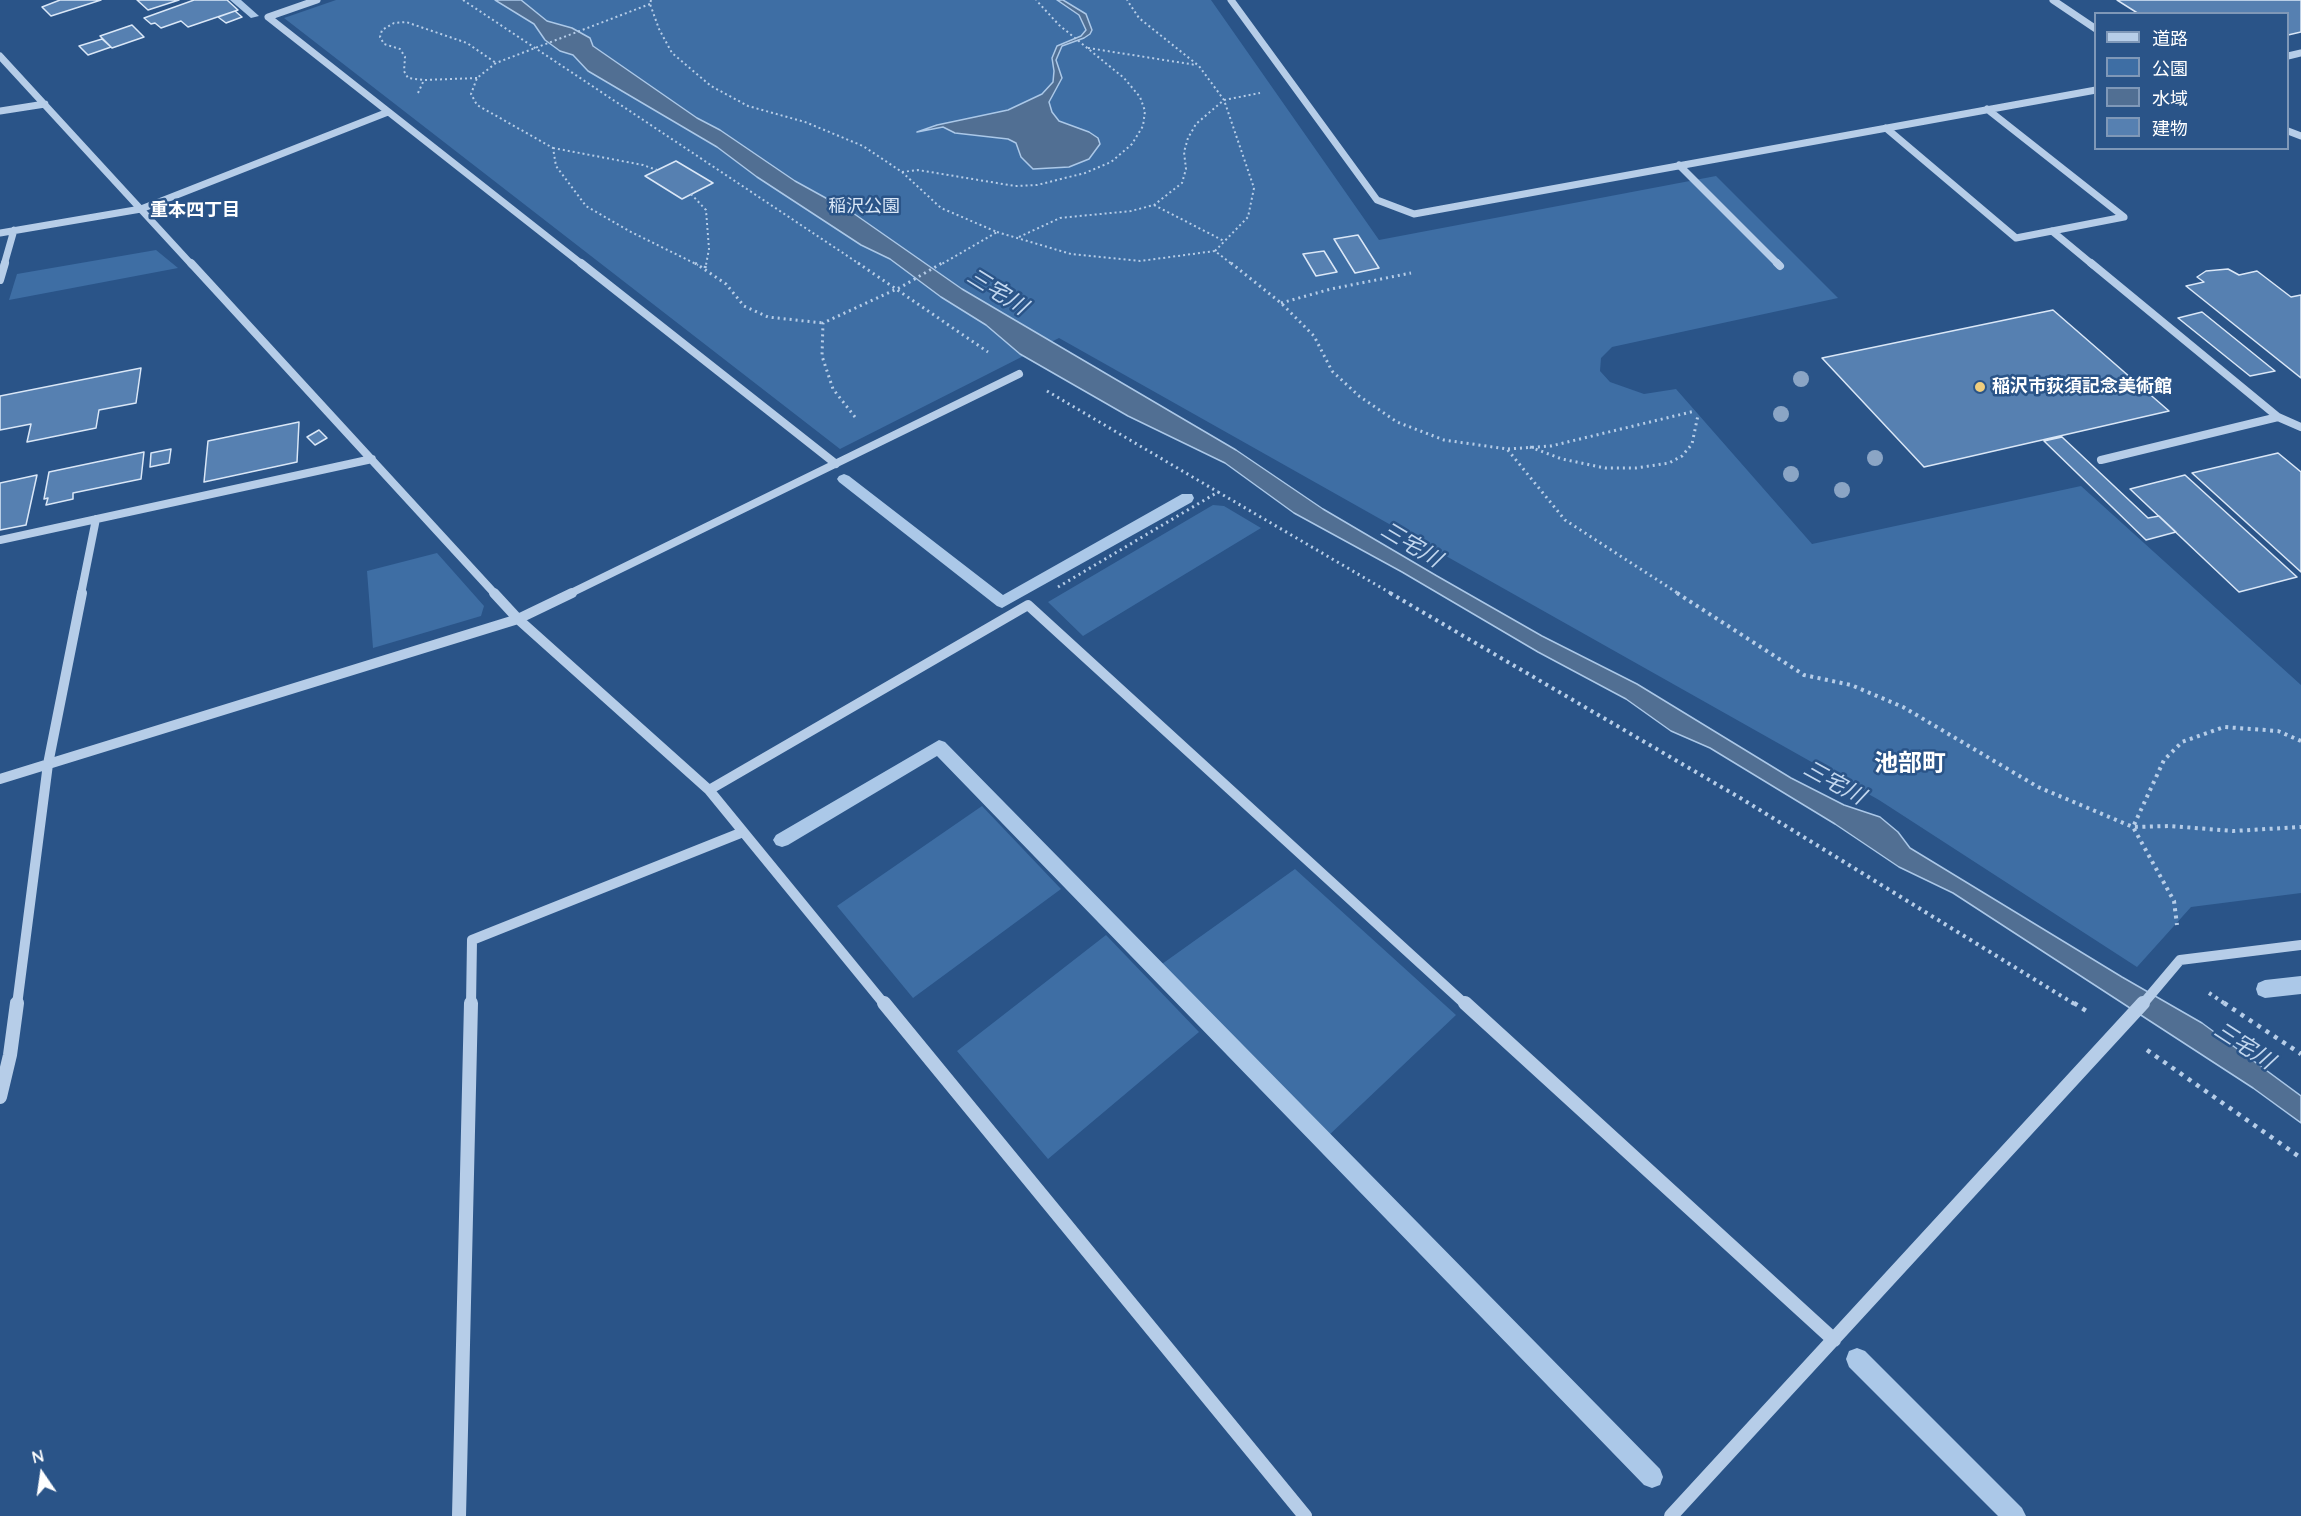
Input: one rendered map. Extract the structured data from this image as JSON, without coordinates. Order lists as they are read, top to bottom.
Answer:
{
  "districts": ["重本四丁目", "池部町"],
  "water": ["三宅川"],
  "parks": ["稲沢公園"],
  "places": ["稲沢市荻須記念美術館"],
  "legend": [
    "道路",
    "公園",
    "水域",
    "建物"
  ],
  "north": "top"
}
